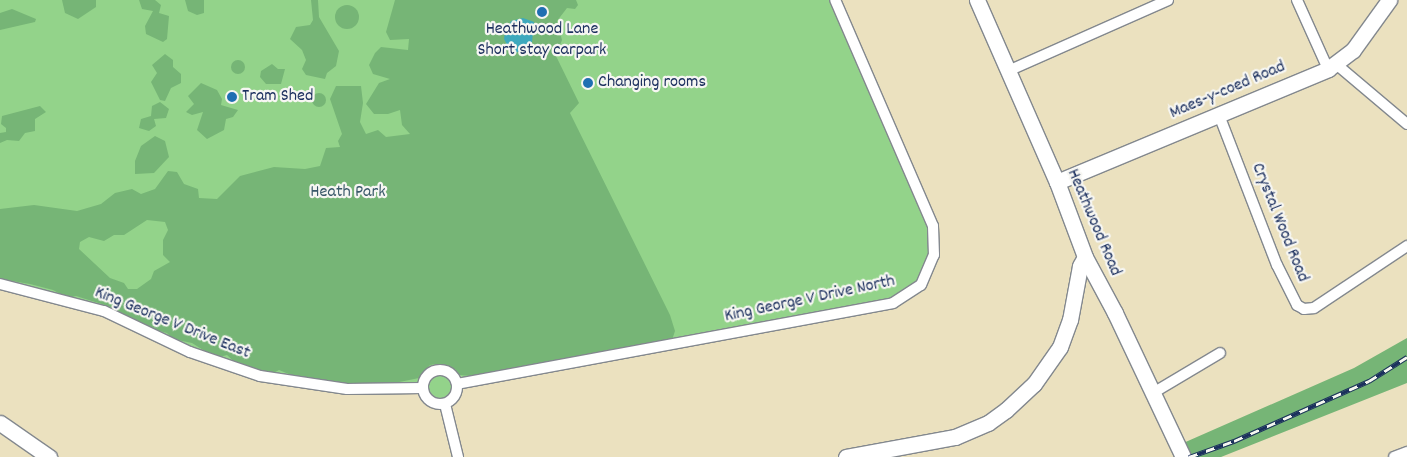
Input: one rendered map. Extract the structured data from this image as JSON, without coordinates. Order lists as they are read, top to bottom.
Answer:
{
  "streets": {
    "street": [
      "Maes-y-coed Road",
      "Heathwood Road",
      "Crystal Wood Road",
      "King George V Drive North",
      "King George V Drive East"
    ]
  },
  "crossings": [
    ["Maes-y-coed Road", "Heathwood Road"],
    ["Maes-y-coed Road", "Crystal Wood Road"],
    ["King George V Drive North", "King George V Drive East"]
  ],
  "parks": ["Heath Park"],
  "places": ["Heathwood Lane Short stay carpark", "Changing rooms", "Tram Shed"]
}
